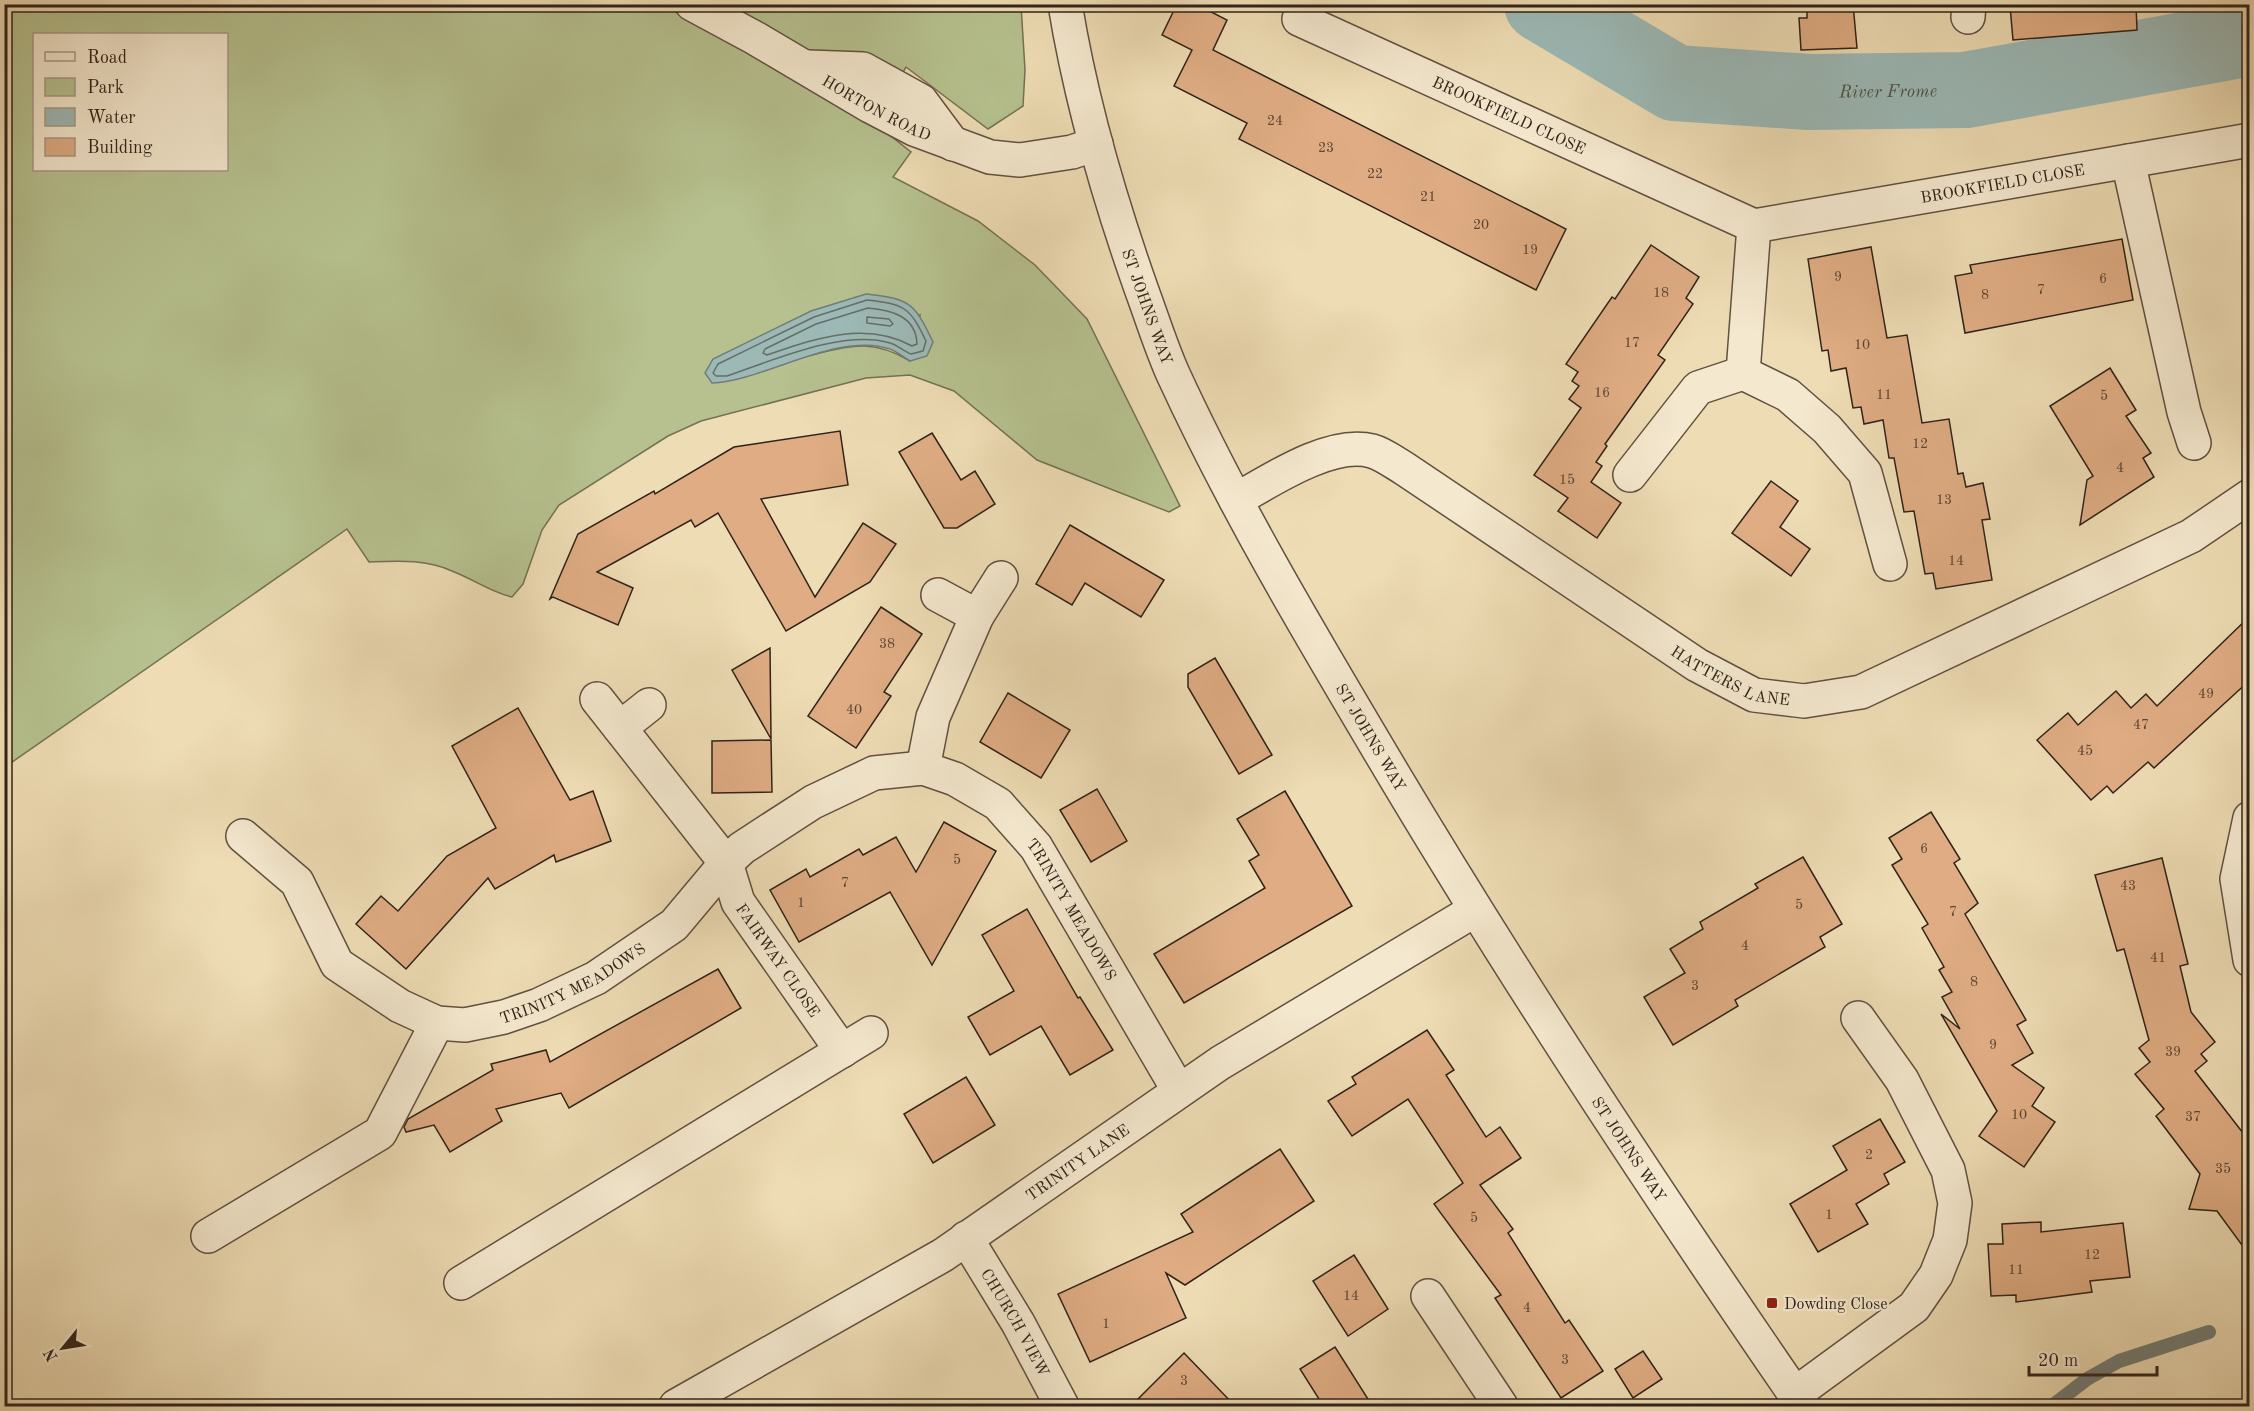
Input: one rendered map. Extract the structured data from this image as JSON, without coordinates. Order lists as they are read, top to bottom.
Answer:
{
  "streets": {
    "street": [
      "HORTON ROAD",
      "BROOKFIELD CLOSE",
      "ST JOHNS WAY",
      "HATTERS LANE",
      "TRINITY MEADOWS",
      "FAIRWAY CLOSE",
      "TRINITY LANE",
      "CHURCH VIEW"
    ]
  },
  "crossings": [
    ["HORTON ROAD", "ST JOHNS WAY"],
    ["ST JOHNS WAY", "HATTERS LANE"],
    ["ST JOHNS WAY", "TRINITY LANE"],
    ["TRINITY MEADOWS", "FAIRWAY CLOSE"],
    ["TRINITY MEADOWS", "TRINITY LANE"],
    ["TRINITY LANE", "CHURCH VIEW"]
  ],
  "water": ["River Frome"],
  "places": {
    "transit": ["Dowding Close"]
  },
  "house_numbers": [
    "24",
    "23",
    "22",
    "21",
    "20",
    "19",
    "9",
    "6",
    "7",
    "18",
    "8",
    "17",
    "10",
    "16",
    "11",
    "5",
    "12",
    "4",
    "15",
    "13",
    "14",
    "38",
    "49",
    "40",
    "47",
    "45",
    "6",
    "5",
    "7",
    "43",
    "1",
    "5",
    "7",
    "4",
    "41",
    "8",
    "3",
    "9",
    "39",
    "10",
    "37",
    "2",
    "35",
    "1",
    "5",
    "12",
    "11",
    "14",
    "4",
    "1",
    "3",
    "3"
  ],
  "legend": [
    "Road",
    "Park",
    "Water",
    "Building"
  ],
  "scale_bar": "20 m",
  "north": "bottom left"
}
